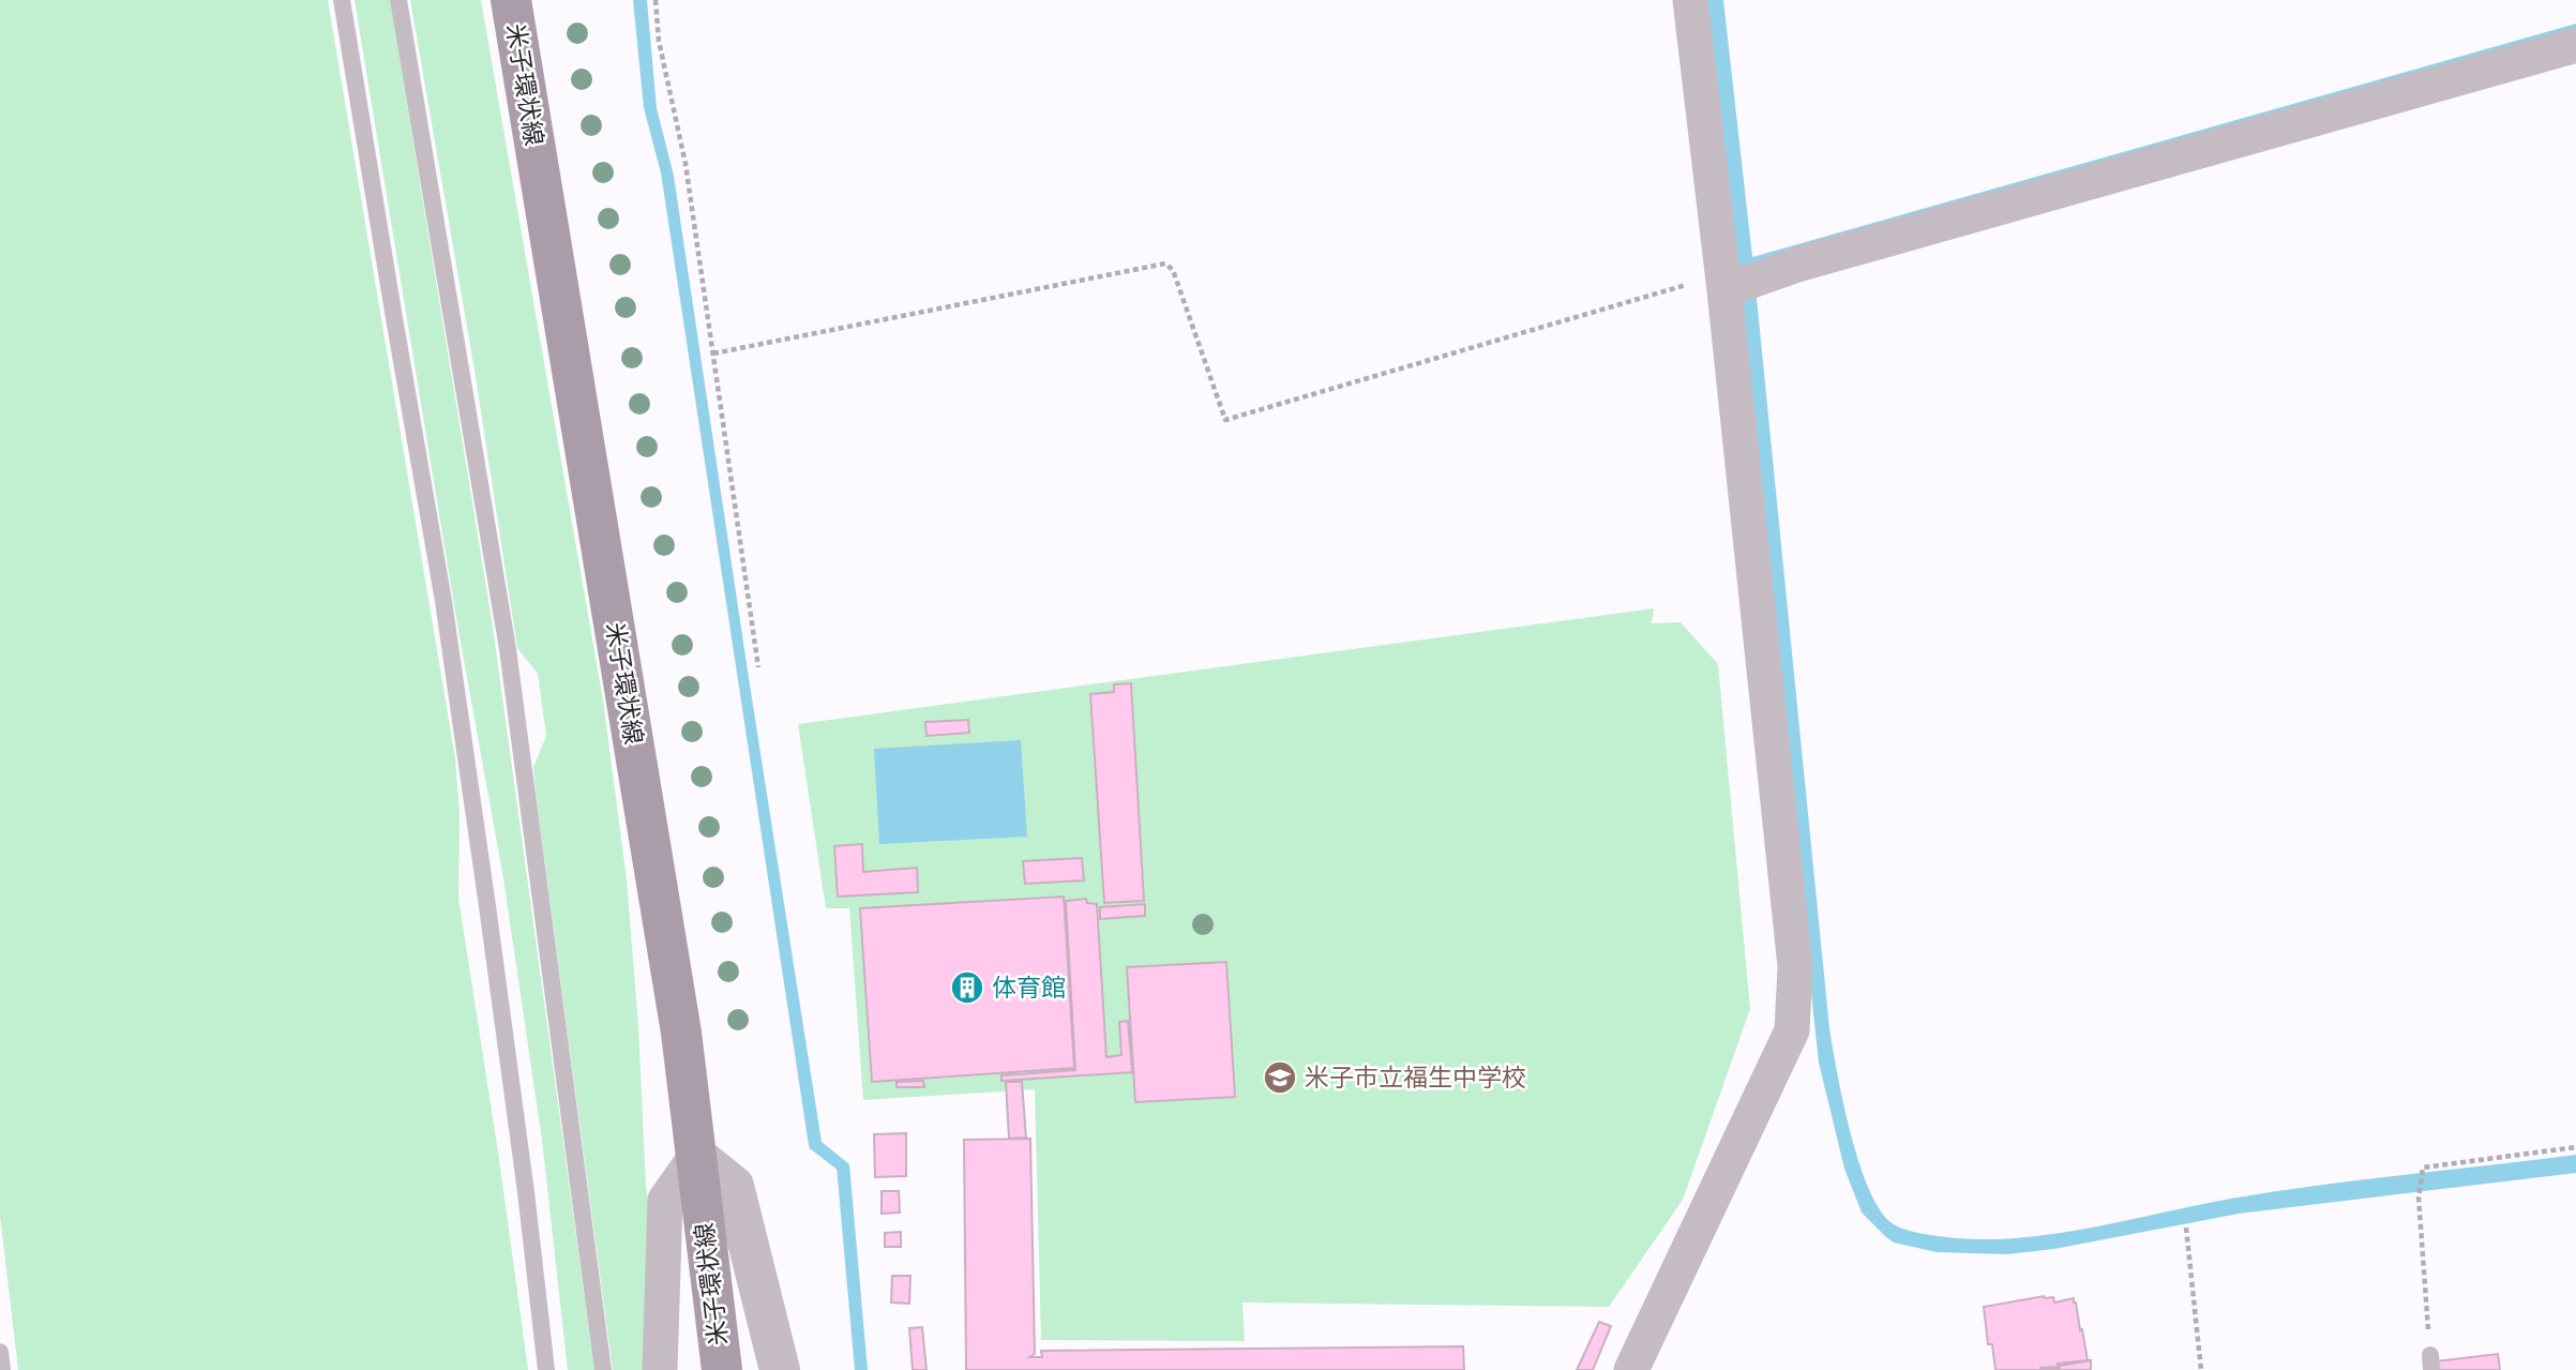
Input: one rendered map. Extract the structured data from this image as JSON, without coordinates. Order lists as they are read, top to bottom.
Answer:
{
  "streets": {
    "main road": ["米子環状線"]
  },
  "places": {
    "building": ["体育館"],
    "school or university": ["米子市立福生中学校"]
  }
}
